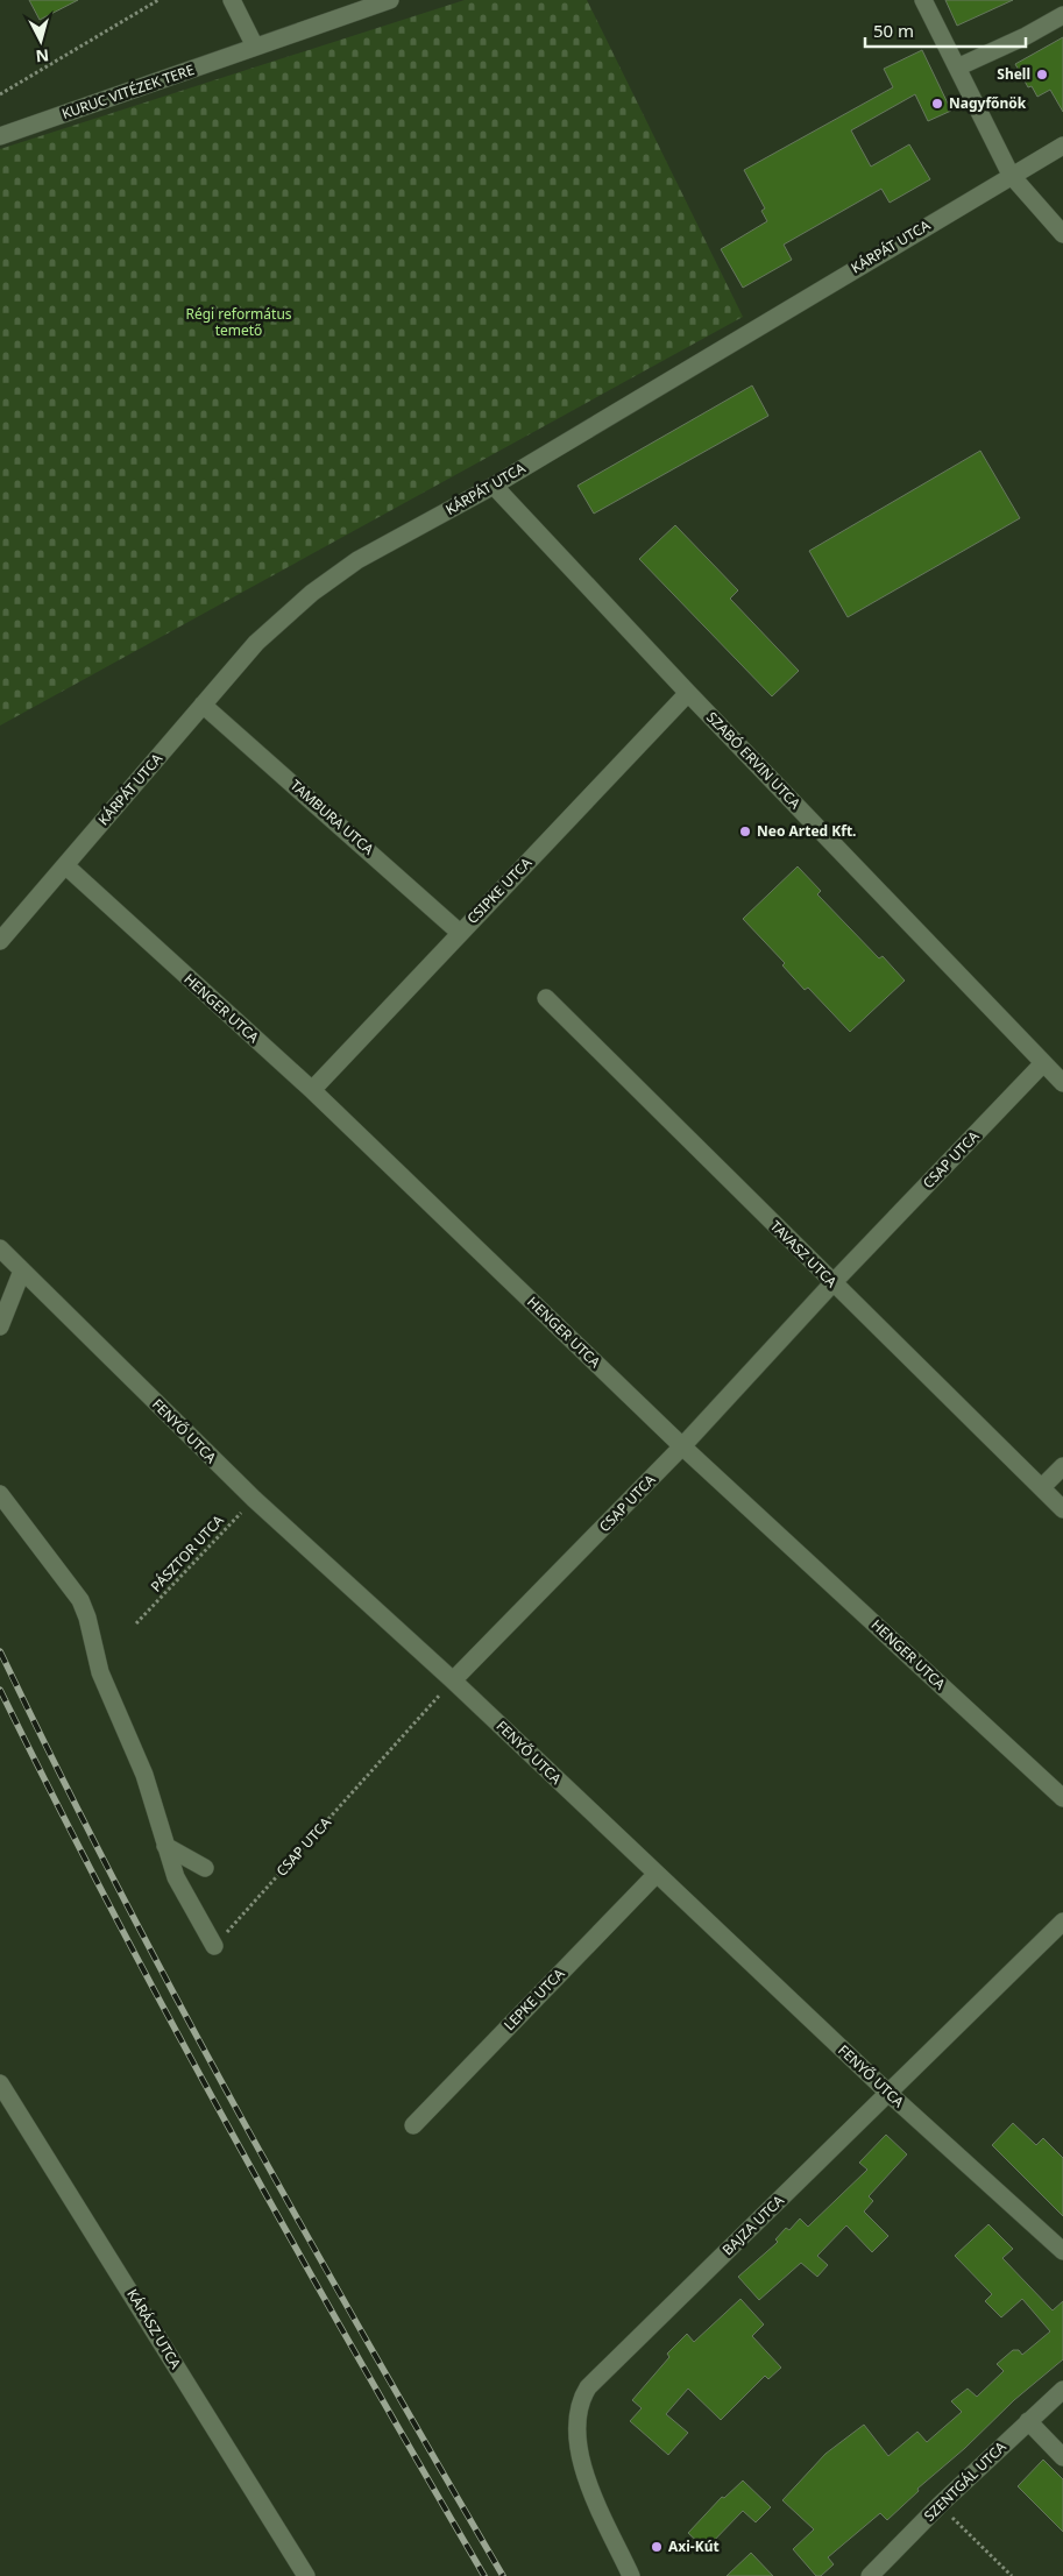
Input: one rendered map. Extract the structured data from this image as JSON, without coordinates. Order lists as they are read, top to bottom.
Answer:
{
  "streets": {
    "street": [
      "KURUC VITÉZEK TERE",
      "KÁRPÁT UTCA",
      "SZABÓ ERVIN UTCA",
      "TAMBURA UTCA",
      "CSIPKE UTCA",
      "HENGER UTCA",
      "CSAP UTCA",
      "TAVASZ UTCA",
      "FENYŐ UTCA",
      "LEPKE UTCA",
      "BAJZA UTCA",
      "KÁRÁSZ UTCA",
      "SZENTGÁL UTCA"
    ],
    "path": ["PÁSZTOR UTCA"]
  },
  "crossings": [
    ["KÁRPÁT UTCA", "SZABÓ ERVIN UTCA"],
    ["KÁRPÁT UTCA", "TAMBURA UTCA"],
    ["KÁRPÁT UTCA", "HENGER UTCA"],
    ["SZABÓ ERVIN UTCA", "CSIPKE UTCA"],
    ["SZABÓ ERVIN UTCA", "CSAP UTCA"],
    ["TAMBURA UTCA", "CSIPKE UTCA"],
    ["CSIPKE UTCA", "HENGER UTCA"],
    ["HENGER UTCA", "CSAP UTCA"],
    ["CSAP UTCA", "TAVASZ UTCA"],
    ["CSAP UTCA", "FENYŐ UTCA"],
    ["FENYŐ UTCA", "PÁSZTOR UTCA"],
    ["FENYŐ UTCA", "LEPKE UTCA"],
    ["FENYŐ UTCA", "BAJZA UTCA"]
  ],
  "parks": ["Régi református temető"],
  "places": [
    "Shell",
    "Nagyfőnök",
    "Neo Arted Kft.",
    "Axi-Kút"
  ],
  "scale_bar": "50 m",
  "north": "bottom"
}
